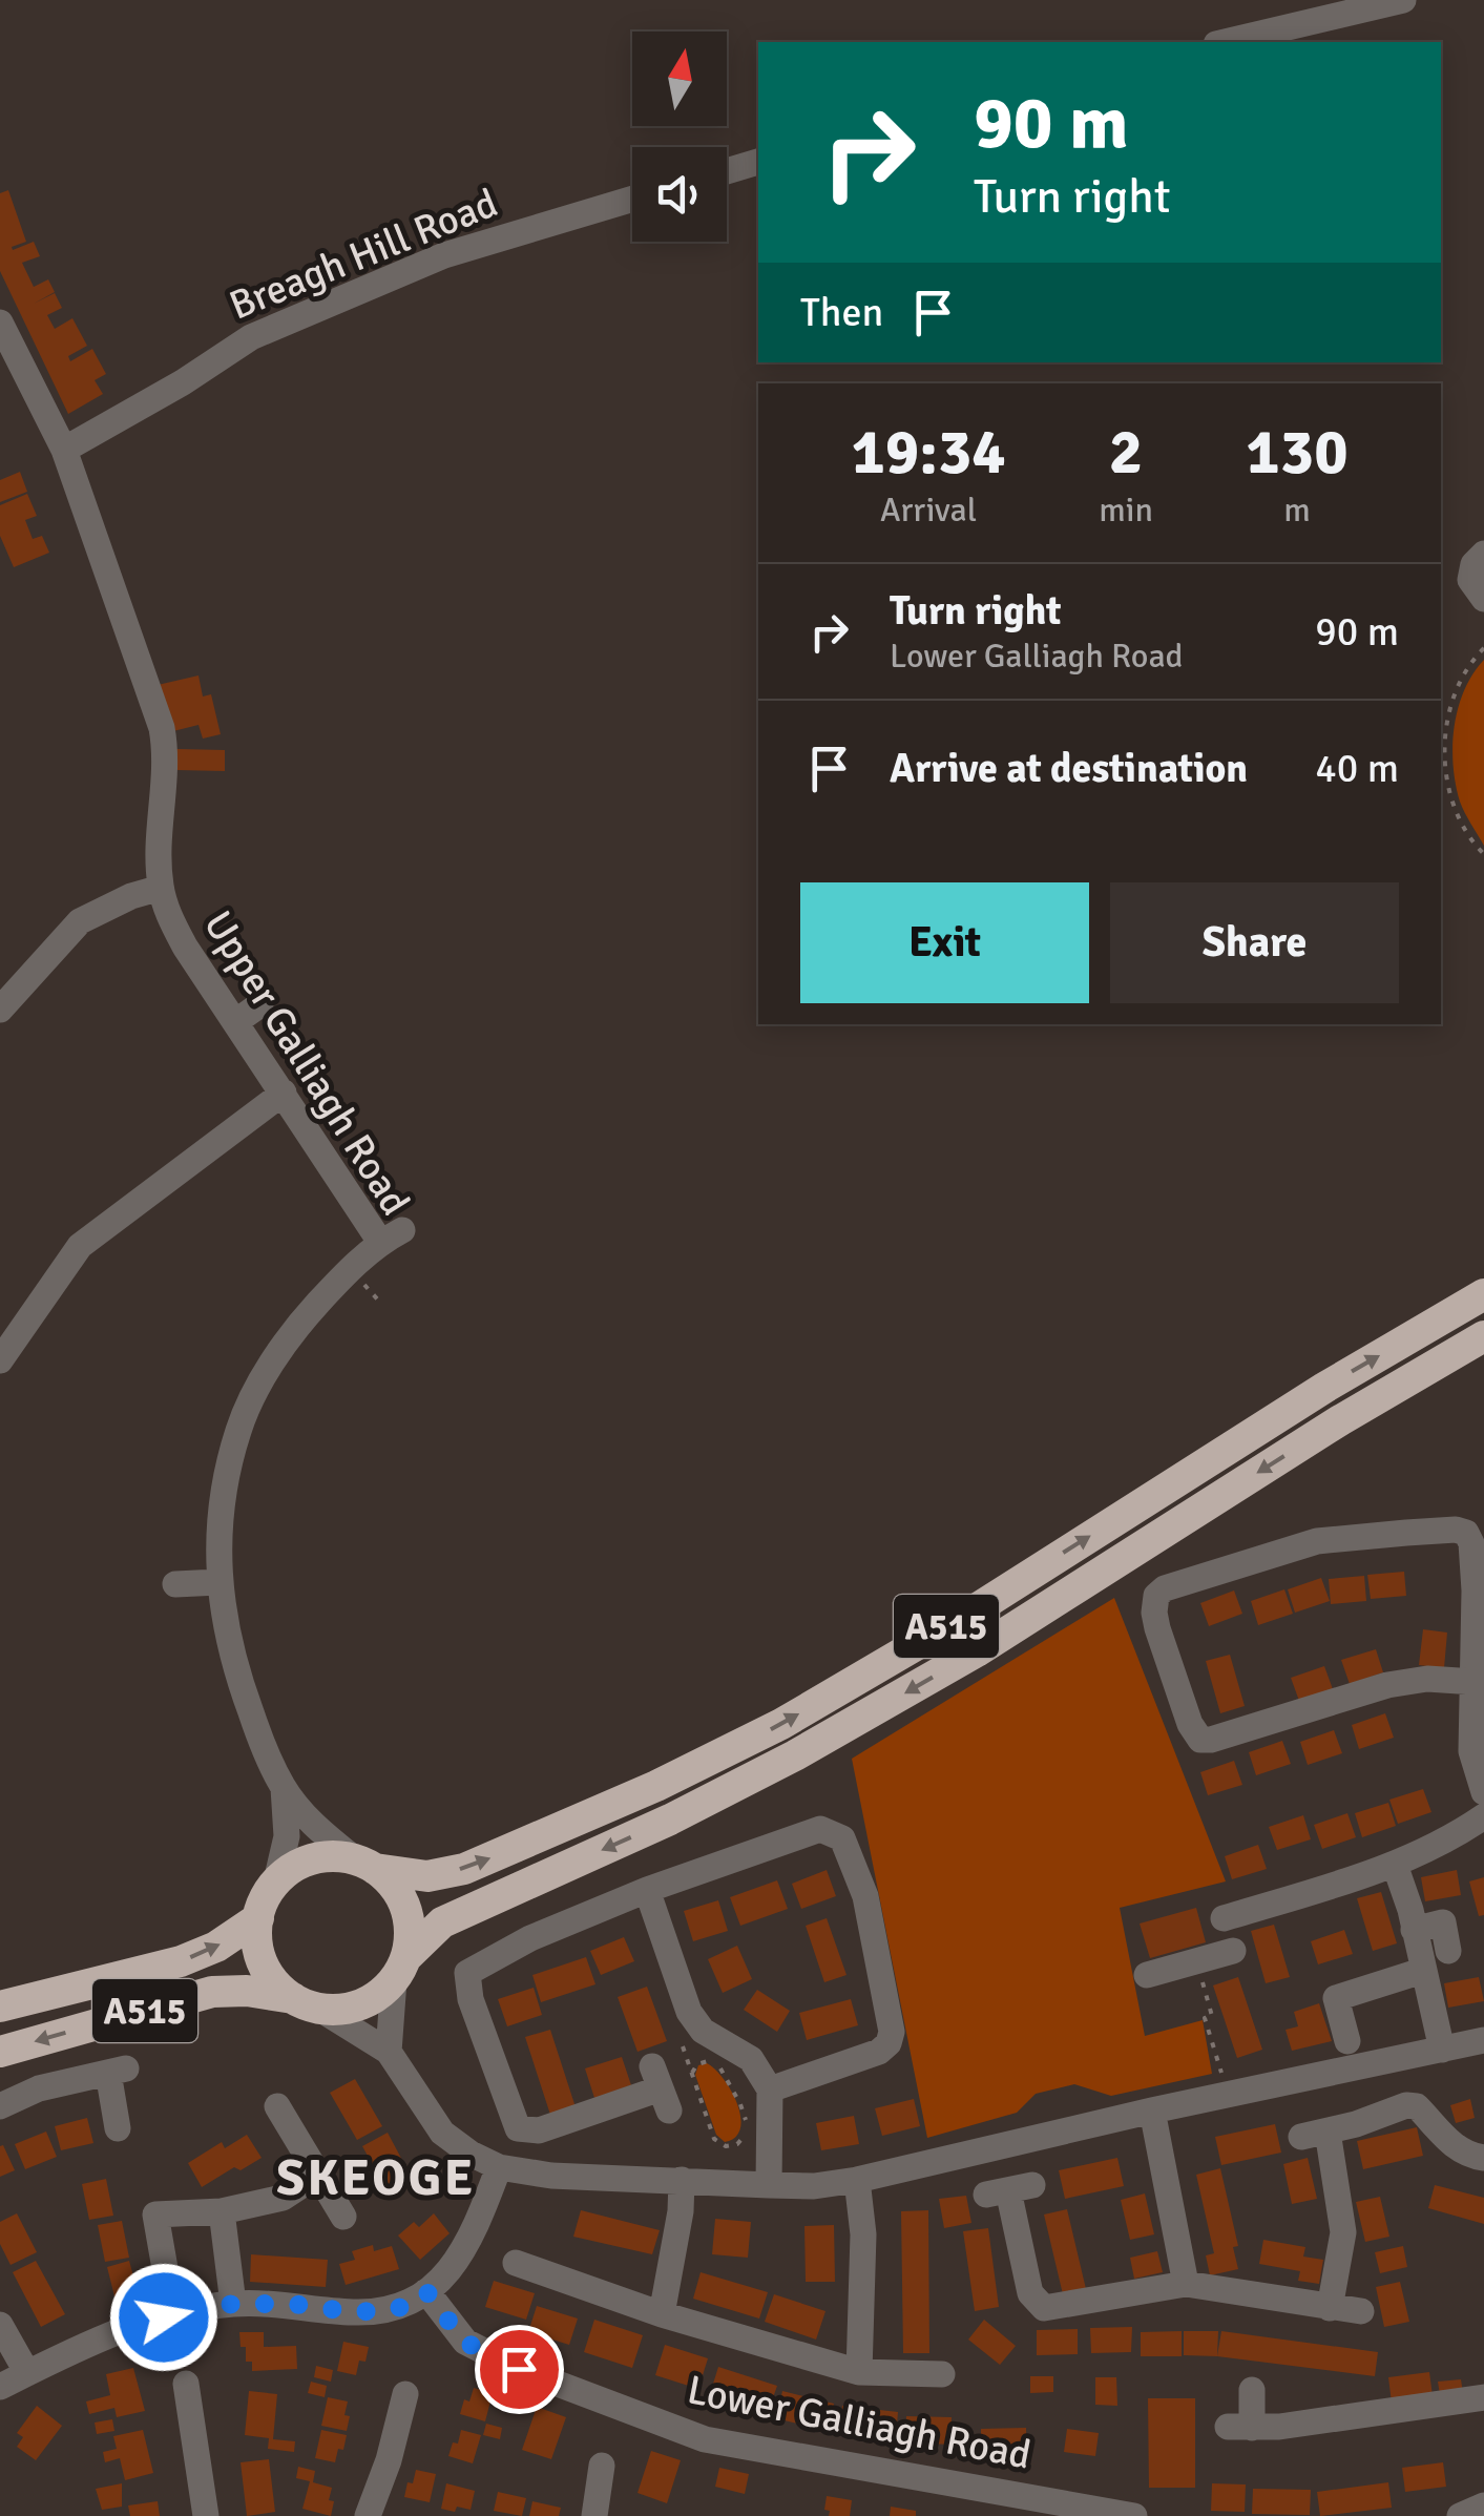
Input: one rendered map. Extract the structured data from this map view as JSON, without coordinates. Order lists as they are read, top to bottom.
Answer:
{
  "streets": {
    "highway": ["A515"],
    "street": ["Breagh Hill Road", "Upper Galliagh Road", "Lower Galliagh Road"]
  },
  "crossings": [
    ["Breagh Hill Road", "Upper Galliagh Road"],
    ["Upper Galliagh Road", "A515"]
  ],
  "districts": ["SKEOGE"],
  "north": "top",
  "page": {
    "turn": ["90 m", "Turn right"],
    "then": "Then",
    "eta": [
      "19:34",
      "Arrival",
      "2",
      "min",
      "130",
      "m"
    ],
    "list": [
      {
        "name": "Turn right",
        "note": "Lower Galliagh Road",
        "value": "90 m"
      },
      {
        "name": "Arrive at destination",
        "value": "40 m"
      }
    ],
    "buttons": ["Exit", "Share"]
  }
}
